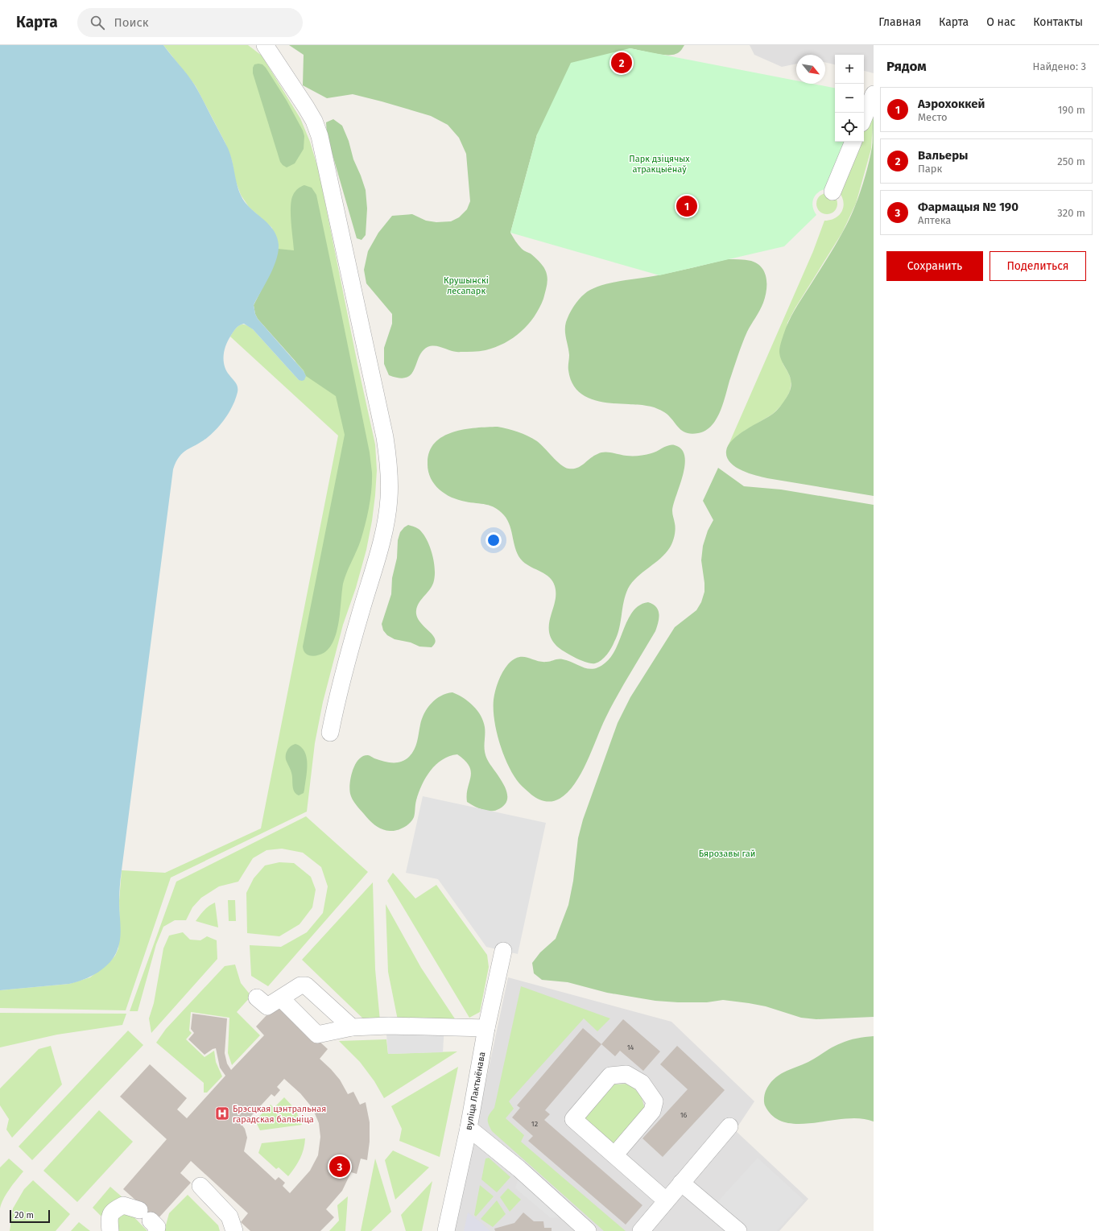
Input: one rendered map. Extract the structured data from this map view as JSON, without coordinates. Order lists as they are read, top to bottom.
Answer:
{
  "streets": {
    "street": ["вуліца Лактыёнава"]
  },
  "parks": ["Парк дзіцячых атракцыёнаў", "Крушынскі лесапарк", "Бярозавы гай"],
  "places": {
    "hospital": ["Брэсцкая цэнтральная гарадская бальніца"]
  },
  "house_numbers": ["14", "16", "12"],
  "scale_bar": "20 m",
  "north": "bottom right",
  "page": {
    "header": "Карта",
    "search": "Поиск",
    "nav": [
      "Главная",
      "Карта",
      "О нас",
      "Контакты"
    ],
    "heading": ["Рядом", "Найдено: 3"],
    "pins": ["2", "1", "3"],
    "map_buttons": ["+", "−"],
    "list": [
      {
        "mark": "1",
        "name": "Аэрохоккей",
        "note": "Место",
        "value": "190 m"
      },
      {
        "mark": "2",
        "name": "Вальеры",
        "note": "Парк",
        "value": "250 m"
      },
      {
        "mark": "3",
        "name": "Фармацыя № 190",
        "note": "Аптека",
        "value": "320 m"
      }
    ],
    "buttons": ["Сохранить", "Поделиться"],
    "scale": "20 m"
  }
}
